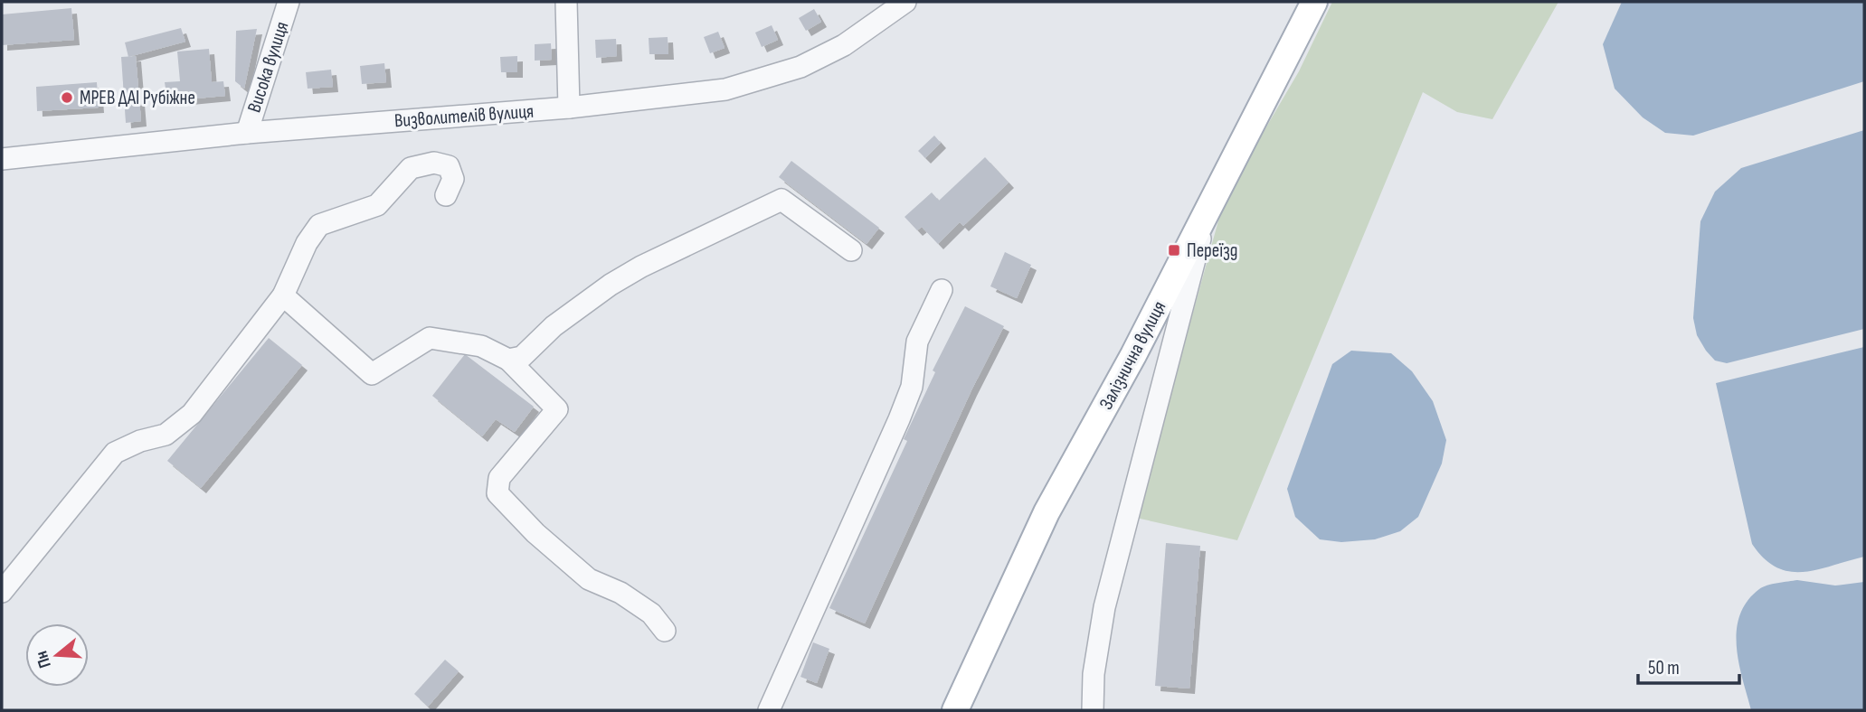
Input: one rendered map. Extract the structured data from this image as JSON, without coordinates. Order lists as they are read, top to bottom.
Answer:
{
  "streets": {
    "main road": ["Залізнична вулиця"],
    "street": ["Висока вулиця", "Визволителів вулиця"]
  },
  "crossings": [
    ["Висока вулиця", "Визволителів вулиця"]
  ],
  "places": {
    "other": ["МРЕВ ДАІ Рубіжне"],
    "transit": ["Переїзд"]
  },
  "scale_bar": "50 m",
  "north": "left"
}
